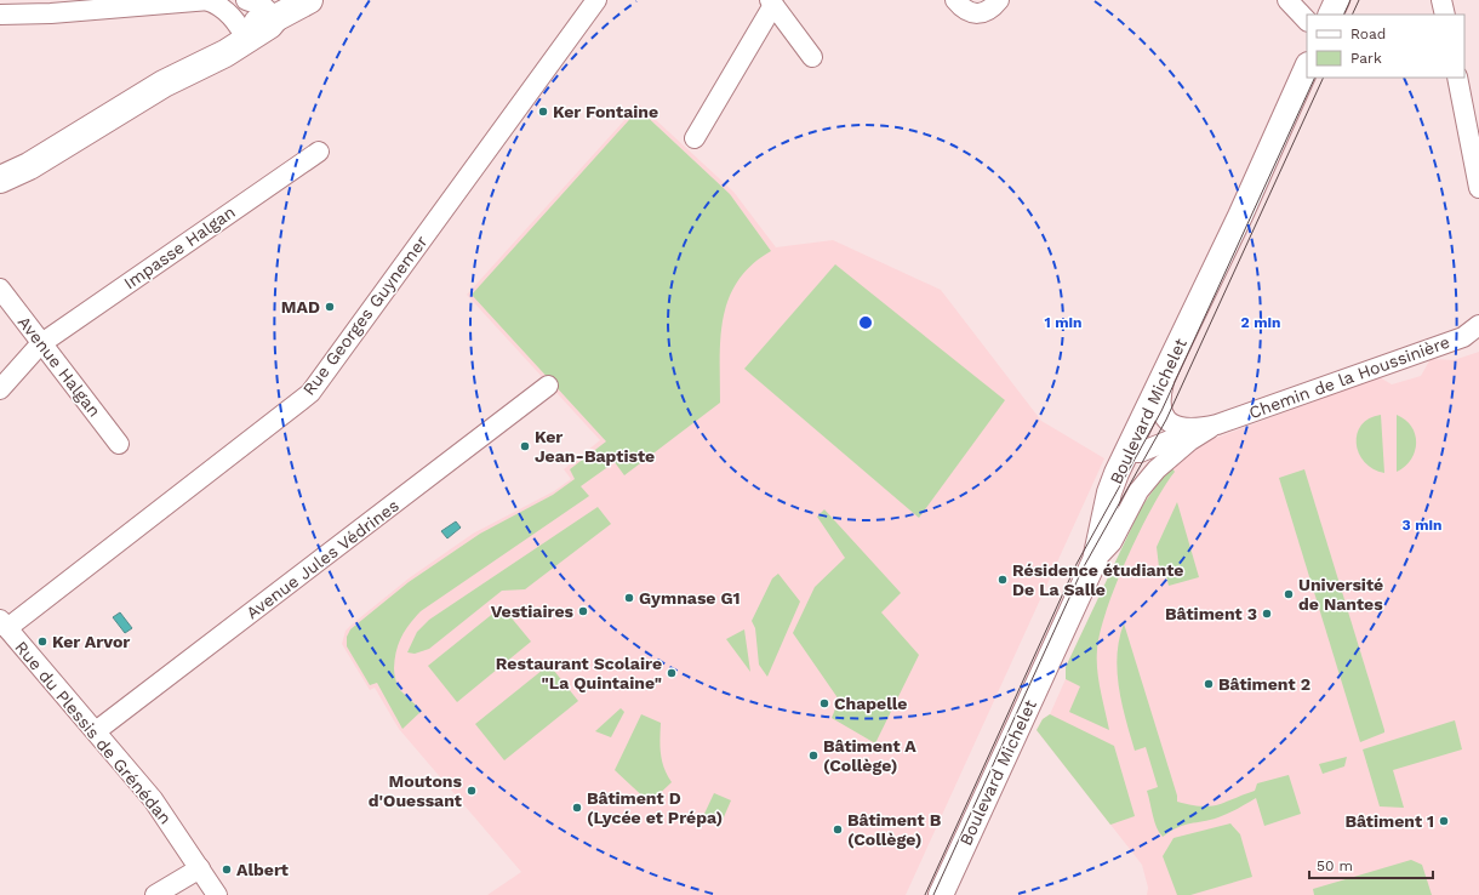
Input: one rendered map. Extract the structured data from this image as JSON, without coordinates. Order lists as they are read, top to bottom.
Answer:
{
  "streets": {
    "street": [
      "Impasse Halgan",
      "Rue Georges Guynemer",
      "Avenue Halgan",
      "Chemin de la Houssinière",
      "Boulevard Michelet",
      "Avenue Jules Védrines",
      "Rue du Plessis de Grénédan"
    ]
  },
  "crossings": [
    ["Impasse Halgan", "Avenue Halgan"],
    ["Rue Georges Guynemer", "Rue du Plessis de Grénédan"],
    ["Chemin de la Houssinière", "Boulevard Michelet"],
    ["Avenue Jules Védrines", "Rue du Plessis de Grénédan"]
  ],
  "places": [
    "Ker Fontaine",
    "MAD",
    "Ker Jean-Baptiste",
    "Résidence étudiante De La Salle",
    "Université de Nantes",
    "Gymnase G1",
    "Vestiaires",
    "Bâtiment 3",
    "Ker Arvor",
    "Restaurant Scolaire \"La Quintaine\"",
    "Bâtiment 2",
    "Chapelle",
    "Bâtiment A (Collège)",
    "Moutons d'Ouessant",
    "Bâtiment D (Lycée et Prépa)",
    "Bâtiment 1",
    "Bâtiment B (Collège)",
    "Albert"
  ],
  "legend": ["Road", "Park"],
  "scale_bar": "50 m",
  "rings": ["1 min", "2 min", "3 min"]
}
